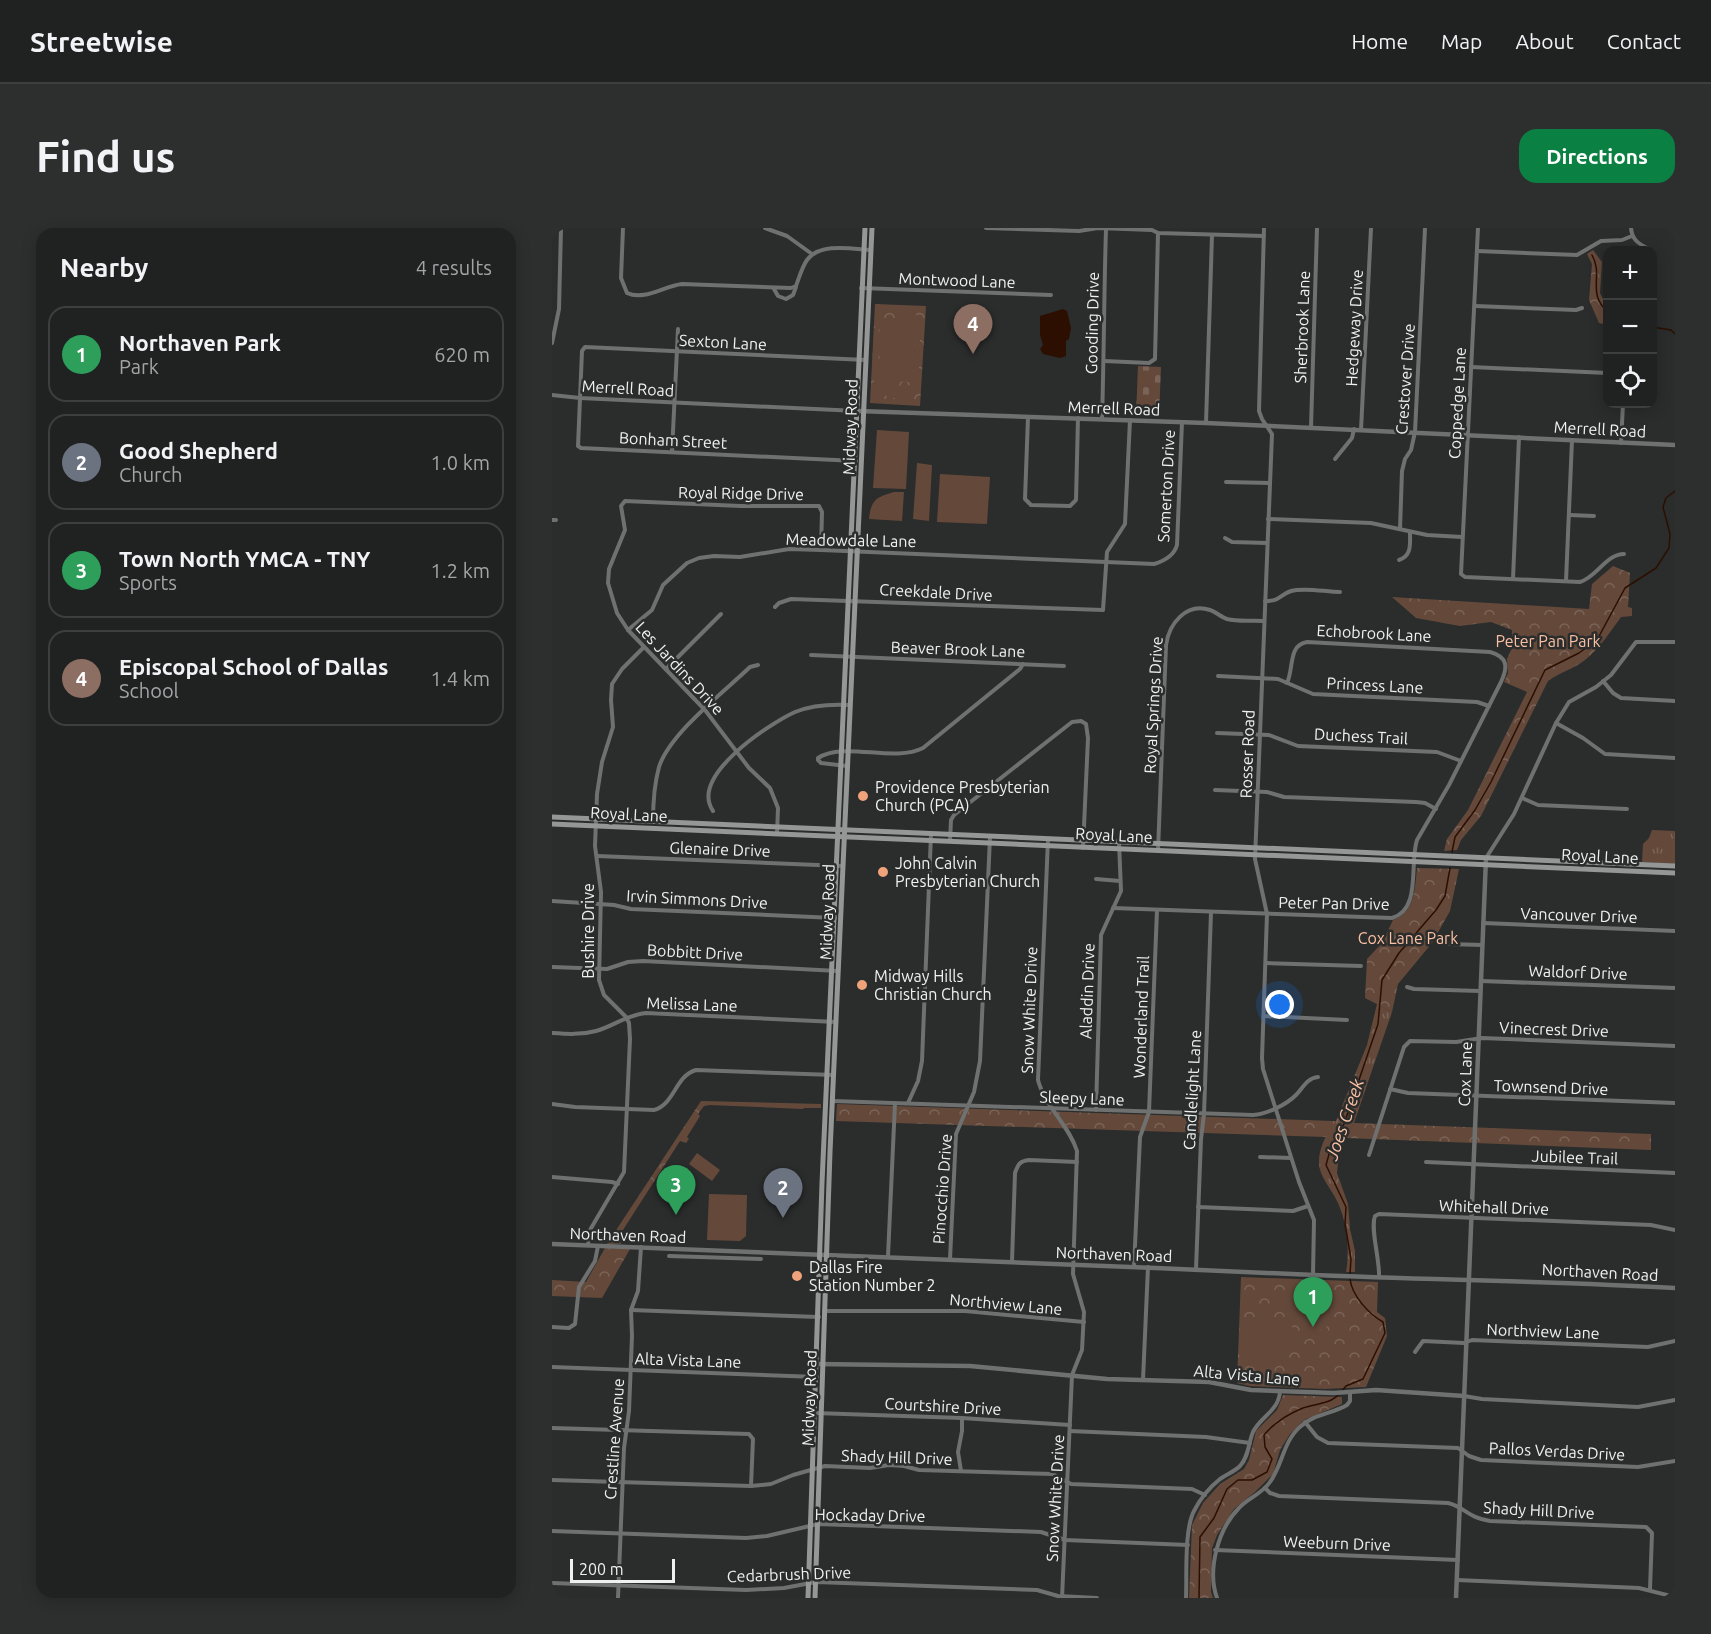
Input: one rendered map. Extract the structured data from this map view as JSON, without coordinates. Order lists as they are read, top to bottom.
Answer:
{
  "streets": {
    "main road": ["Midway Road", "Royal Lane"],
    "street": [
      "Montwood Lane",
      "Gooding Drive",
      "Sherbrook Lane",
      "Hedgeway Drive",
      "Sexton Lane",
      "Crestover Drive",
      "Merrell Road",
      "Coppedge Lane",
      "Bonham Street",
      "Somerton Drive",
      "Royal Ridge Drive",
      "Meadowdale Lane",
      "Creekdale Drive",
      "Echobrook Lane",
      "Beaver Brook Lane",
      "Les Jardins Drive",
      "Princess Lane",
      "Royal Springs Drive",
      "Duchess Trail",
      "Rosser Road",
      "Glenaire Drive",
      "Irvin Simmons Drive",
      "Peter Pan Drive",
      "Vancouver Drive",
      "Bushire Drive",
      "Bobbitt Drive",
      "Waldorf Drive",
      "Aladdin Drive",
      "Melissa Lane",
      "Snow White Drive",
      "Wonderland Trail",
      "Vinecrest Drive",
      "Cox Lane",
      "Townsend Drive",
      "Candlelight Lane",
      "Sleepy Lane",
      "Jubilee Trail",
      "Pinocchio Drive",
      "Whitehall Drive",
      "Northaven Road",
      "Northview Lane",
      "Alta Vista Lane",
      "Courtshire Drive",
      "Crestline Avenue",
      "Pallos Verdas Drive",
      "Shady Hill Drive",
      "Hockaday Drive",
      "Weeburn Drive",
      "Cedarbrush Drive"
    ]
  },
  "crossings": [
    ["Montwood Lane", "Midway Road"],
    ["Gooding Drive", "Merrell Road"],
    ["Sherbrook Lane", "Merrell Road"],
    ["Hedgeway Drive", "Merrell Road"],
    ["Sexton Lane", "Midway Road"],
    ["Sexton Lane", "Bonham Street"],
    ["Crestover Drive", "Merrell Road"],
    ["Merrell Road", "Coppedge Lane"],
    ["Merrell Road", "Midway Road"],
    ["Merrell Road", "Bonham Street"],
    ["Merrell Road", "Somerton Drive"],
    ["Merrell Road", "Rosser Road"],
    ["Midway Road", "Bonham Street"],
    ["Midway Road", "Meadowdale Lane"],
    ["Midway Road", "Creekdale Drive"],
    ["Midway Road", "Beaver Brook Lane"],
    ["Midway Road", "Royal Lane"],
    ["Midway Road", "Glenaire Drive"],
    ["Midway Road", "Irvin Simmons Drive"],
    ["Midway Road", "Bobbitt Drive"],
    ["Midway Road", "Melissa Lane"],
    ["Midway Road", "Sleepy Lane"],
    ["Midway Road", "Northaven Road"],
    ["Midway Road", "Northview Lane"],
    ["Midway Road", "Alta Vista Lane"],
    ["Midway Road", "Courtshire Drive"],
    ["Midway Road", "Shady Hill Drive"],
    ["Midway Road", "Hockaday Drive"],
    ["Midway Road", "Cedarbrush Drive"],
    ["Somerton Drive", "Meadowdale Lane"],
    ["Somerton Drive", "Creekdale Drive"],
    ["Royal Ridge Drive", "Meadowdale Lane"],
    ["Royal Ridge Drive", "Les Jardins Drive"],
    ["Meadowdale Lane", "Creekdale Drive"],
    ["Meadowdale Lane", "Les Jardins Drive"],
    ["Echobrook Lane", "Princess Lane"],
    ["Echobrook Lane", "Peter Pan Drive"],
    ["Les Jardins Drive", "Royal Lane"],
    ["Les Jardins Drive", "Bushire Drive"],
    ["Princess Lane", "Rosser Road"],
    ["Princess Lane", "Peter Pan Drive"],
    ["Royal Springs Drive", "Rosser Road"],
    ["Royal Springs Drive", "Royal Lane"],
    ["Duchess Trail", "Rosser Road"],
    ["Duchess Trail", "Peter Pan Drive"],
    ["Rosser Road", "Royal Lane"],
    ["Rosser Road", "Peter Pan Drive"],
    ["Rosser Road", "Sleepy Lane"],
    ["Rosser Road", "Northaven Road"],
    ["Royal Lane", "Peter Pan Drive"],
    ["Royal Lane", "Bushire Drive"],
    ["Royal Lane", "Aladdin Drive"],
    ["Royal Lane", "Snow White Drive"],
    ["Royal Lane", "Cox Lane"],
    ["Royal Lane", "Pinocchio Drive"],
    ["Glenaire Drive", "Bushire Drive"],
    ["Irvin Simmons Drive", "Bushire Drive"],
    ["Peter Pan Drive", "Aladdin Drive"],
    ["Peter Pan Drive", "Wonderland Trail"],
    ["Peter Pan Drive", "Candlelight Lane"],
    ["Vancouver Drive", "Cox Lane"],
    ["Bushire Drive", "Bobbitt Drive"],
    ["Bushire Drive", "Melissa Lane"],
    ["Waldorf Drive", "Cox Lane"],
    ["Aladdin Drive", "Sleepy Lane"],
    ["Snow White Drive", "Sleepy Lane"],
    ["Snow White Drive", "Northaven Road"],
    ["Snow White Drive", "Northview Lane"],
    ["Snow White Drive", "Alta Vista Lane"],
    ["Snow White Drive", "Courtshire Drive"],
    ["Snow White Drive", "Shady Hill Drive"],
    ["Snow White Drive", "Hockaday Drive"],
    ["Snow White Drive", "Cedarbrush Drive"],
    ["Wonderland Trail", "Sleepy Lane"],
    ["Wonderland Trail", "Northaven Road"],
    ["Vinecrest Drive", "Cox Lane"],
    ["Vinecrest Drive", "Townsend Drive"],
    ["Cox Lane", "Townsend Drive"],
    ["Cox Lane", "Jubilee Trail"],
    ["Cox Lane", "Whitehall Drive"],
    ["Cox Lane", "Northaven Road"],
    ["Cox Lane", "Northview Lane"],
    ["Cox Lane", "Alta Vista Lane"],
    ["Cox Lane", "Pallos Verdas Drive"],
    ["Cox Lane", "Shady Hill Drive"],
    ["Cox Lane", "Weeburn Drive"],
    ["Candlelight Lane", "Sleepy Lane"],
    ["Candlelight Lane", "Northaven Road"],
    ["Sleepy Lane", "Pinocchio Drive"],
    ["Pinocchio Drive", "Northaven Road"],
    ["Whitehall Drive", "Northaven Road"],
    ["Northaven Road", "Crestline Avenue"],
    ["Northview Lane", "Crestline Avenue"],
    ["Alta Vista Lane", "Crestline Avenue"],
    ["Crestline Avenue", "Shady Hill Drive"],
    ["Crestline Avenue", "Hockaday Drive"],
    ["Crestline Avenue", "Cedarbrush Drive"]
  ],
  "water": ["Joes Creek"],
  "parks": ["Peter Pan Park", "Cox Lane Park"],
  "places": [
    "Providence Presbyterian Church (PCA)",
    "John Calvin Presbyterian Church",
    "Midway Hills Christian Church",
    "Dallas Fire Station Number 2"
  ],
  "scale_bar": "200 m",
  "page": {
    "header": "Streetwise",
    "nav": [
      "Home",
      "Map",
      "About",
      "Contact"
    ],
    "buttons": "Directions",
    "title": "Find us",
    "heading": ["Nearby", "4 results"],
    "map_buttons": ["+", "−"],
    "pins": [
      "4",
      "3",
      "2",
      "1"
    ],
    "list": [
      {
        "mark": "1",
        "name": "Northaven Park",
        "note": "Park",
        "value": "620 m"
      },
      {
        "mark": "2",
        "name": "Good Shepherd",
        "note": "Church",
        "value": "1.0 km"
      },
      {
        "mark": "3",
        "name": "Town North YMCA - TNY",
        "note": "Sports",
        "value": "1.2 km"
      },
      {
        "mark": "4",
        "name": "Episcopal School of Dallas",
        "note": "School",
        "value": "1.4 km"
      }
    ],
    "scale": "200 m"
  }
}
